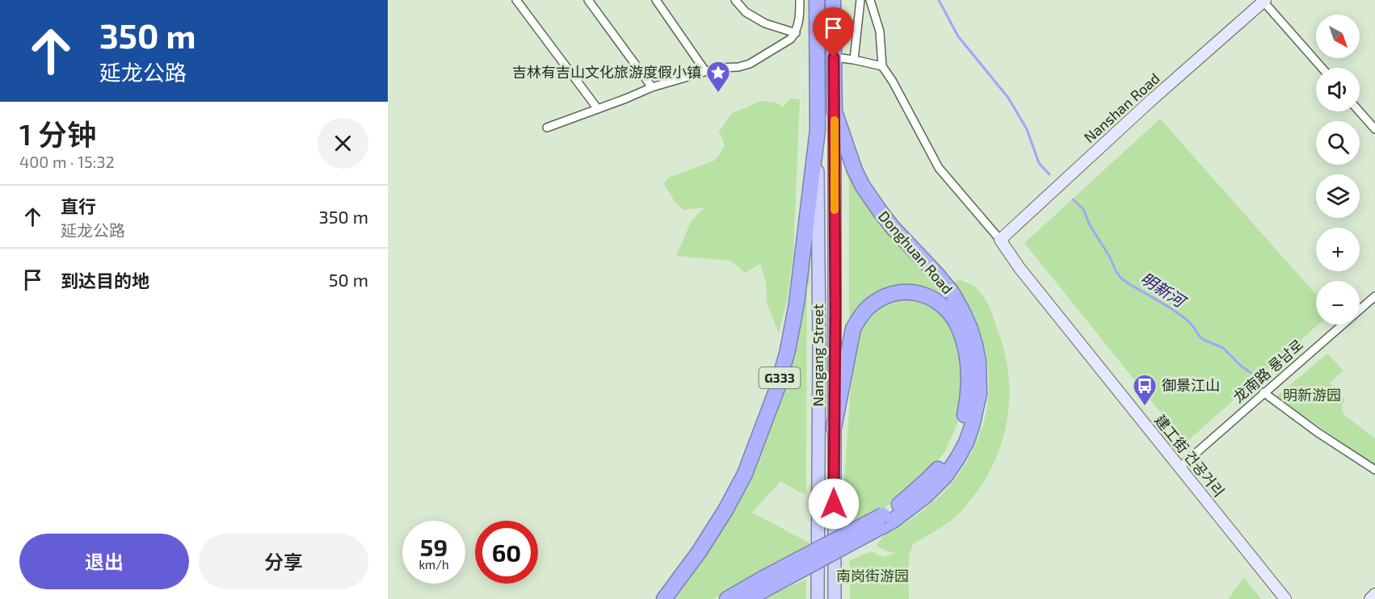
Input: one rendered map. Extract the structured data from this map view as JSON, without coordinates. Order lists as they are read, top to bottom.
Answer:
{
  "streets": {
    "highway": ["Donghuan Road", "G333"],
    "main road": ["Nangang Street"],
    "street": ["Nanshan Road", "龙南路 룡남로", "建工街 건공거리"]
  },
  "crossings": [
    ["Nanshan Road", "建工街 건공거리"],
    ["Donghuan Road", "Nangang Street"],
    ["Nangang Street", "G333"],
    ["龙南路 룡남로", "建工街 건공거리"]
  ],
  "water": ["明新河"],
  "parks": ["明新游园", "南岗街游园"],
  "places": {
    "place": ["吉林有吉山文化旅游度假小镇"],
    "bus stop": ["御景江山"]
  },
  "north": "bottom right",
  "page": {
    "turn": ["350 m", "延龙公路"],
    "map_buttons": ["+", "−"],
    "heading": ["1 分钟", "400 m · 15:32"],
    "list": [
      {
        "name": "直行",
        "note": "延龙公路",
        "value": "350 m"
      },
      {
        "name": "到达目的地",
        "value": "50 m"
      }
    ],
    "speed": "59 km/h",
    "limit": "60",
    "buttons": ["退出", "分享"]
  }
}
